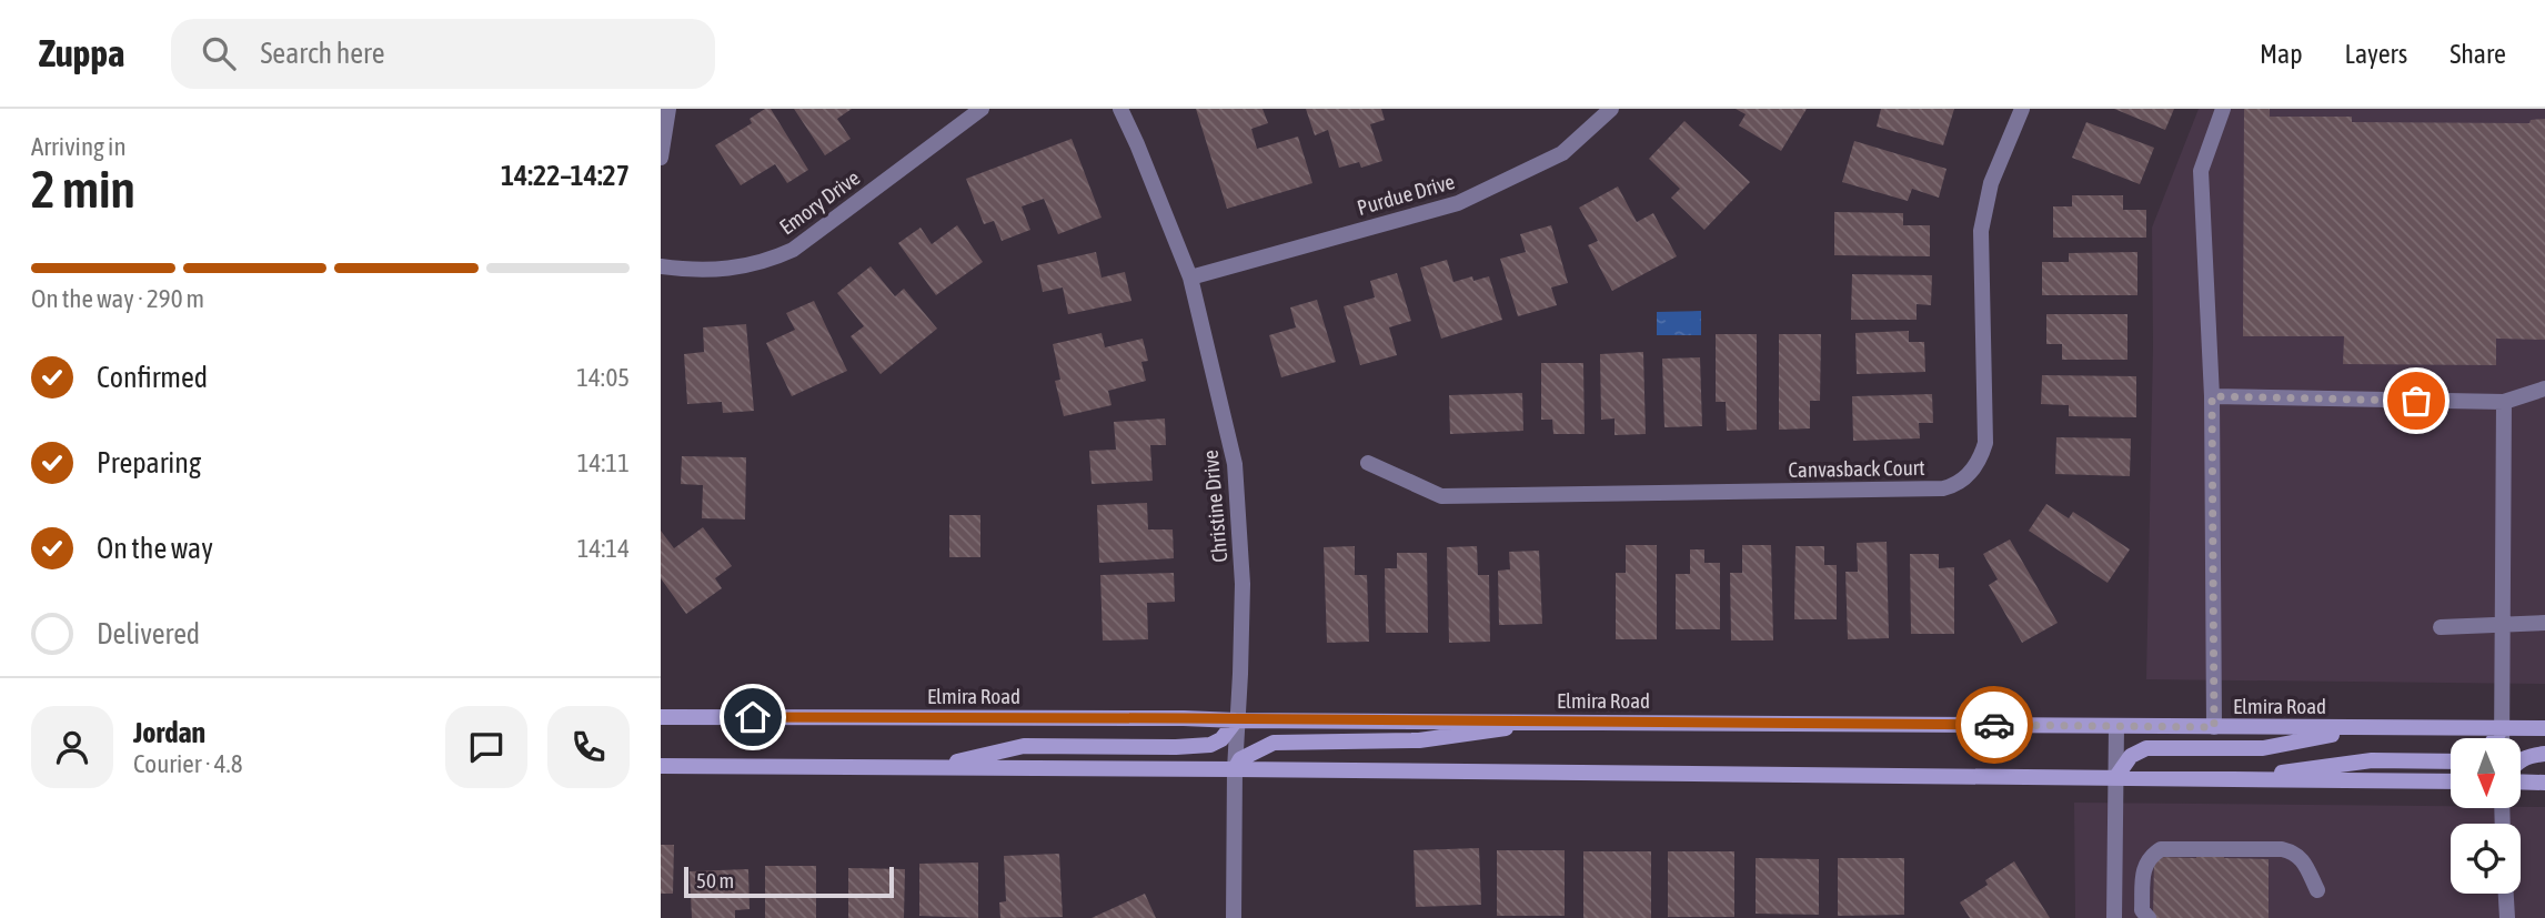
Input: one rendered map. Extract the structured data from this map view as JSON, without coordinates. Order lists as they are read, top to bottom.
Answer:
{
  "streets": {
    "main road": ["Elmira Road"],
    "street": [
      "Purdue Drive",
      "Emory Drive",
      "Canvasback Court",
      "Christine Drive"
    ]
  },
  "crossings": [
    ["Purdue Drive", "Christine Drive"],
    ["Christine Drive", "Elmira Road"]
  ],
  "scale_bar": "50 m",
  "north": "bottom",
  "page": {
    "header": "Zuppa",
    "search": "Search here",
    "nav": ["Map", "Layers", "Share"],
    "heading": ["2 min", "Arriving in", "14:22–14:27"],
    "panel": ["Jordan", "Courier · 4.8"],
    "bar": "On the way · 290 m",
    "list": [
      ["Confirmed", "14:05"],
      ["Preparing", "14:11"],
      ["On the way", "14:14"],
      "Delivered"
    ],
    "scale": "50 m"
  }
}
